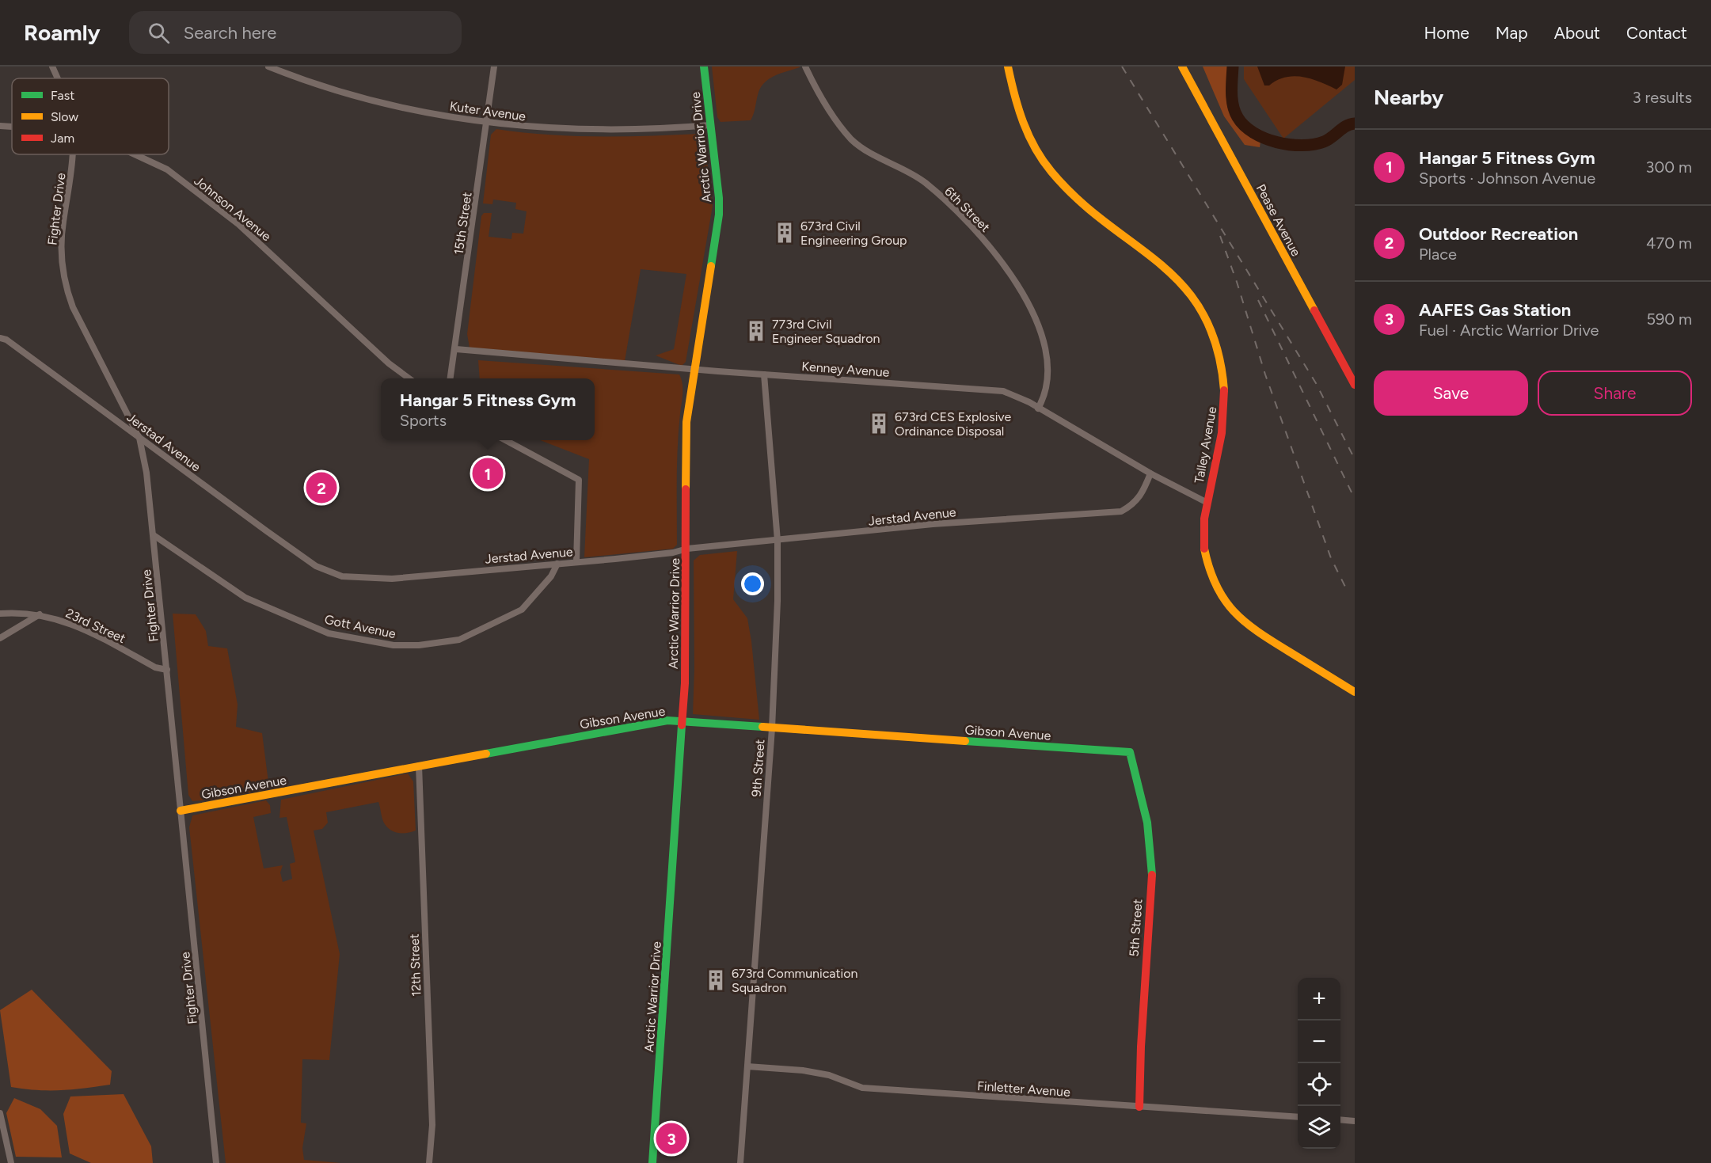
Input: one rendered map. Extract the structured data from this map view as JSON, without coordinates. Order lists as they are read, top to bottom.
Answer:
{
  "streets": {
    "street": [
      "Kuter Avenue",
      "Arctic Warrior Drive",
      "Johnson Avenue",
      "Fighter Drive",
      "6th Street",
      "Pease Avenue",
      "15th Street",
      "Kenney Avenue",
      "Jerstad Avenue",
      "Talley Avenue",
      "23rd Street",
      "Gott Avenue",
      "Gibson Avenue",
      "9th Street",
      "5th Street",
      "12th Street",
      "Finletter Avenue"
    ]
  },
  "crossings": [
    ["Kuter Avenue", "Arctic Warrior Drive"],
    ["Kuter Avenue", "15th Street"],
    ["Arctic Warrior Drive", "Kenney Avenue"],
    ["Arctic Warrior Drive", "Jerstad Avenue"],
    ["Arctic Warrior Drive", "Gibson Avenue"],
    ["Fighter Drive", "Jerstad Avenue"],
    ["Fighter Drive", "23rd Street"],
    ["Fighter Drive", "Gott Avenue"],
    ["Fighter Drive", "Gibson Avenue"],
    ["6th Street", "Kenney Avenue"],
    ["15th Street", "Kenney Avenue"],
    ["Kenney Avenue", "Jerstad Avenue"],
    ["Kenney Avenue", "Talley Avenue"],
    ["Kenney Avenue", "9th Street"],
    ["Jerstad Avenue", "Gott Avenue"],
    ["Jerstad Avenue", "9th Street"],
    ["Gibson Avenue", "9th Street"],
    ["Gibson Avenue", "5th Street"],
    ["Gibson Avenue", "12th Street"],
    ["9th Street", "Finletter Avenue"],
    ["5th Street", "Finletter Avenue"]
  ],
  "places": {
    "building": [
      "673rd Civil Engineering Group",
      "773rd Civil Engineer Squadron",
      "673rd CES Explosive Ordinance Disposal",
      "673rd Communication Squadron"
    ]
  },
  "legend": ["Fast", "Slow", "Jam"],
  "page": {
    "header": "Roamly",
    "search": "Search here",
    "nav": [
      "Home",
      "Map",
      "About",
      "Contact"
    ],
    "heading": ["Nearby", "3 results"],
    "list": [
      {
        "mark": "1",
        "name": "Hangar 5 Fitness Gym",
        "note": "Sports · Johnson Avenue",
        "value": "300 m"
      },
      {
        "mark": "2",
        "name": "Outdoor Recreation",
        "note": "Place",
        "value": "470 m"
      },
      {
        "mark": "3",
        "name": "AAFES Gas Station",
        "note": "Fuel · Arctic Warrior Drive",
        "value": "590 m"
      }
    ],
    "buttons": ["Save", "Share"],
    "popup": ["Hangar 5 Fitness Gym", "Sports"],
    "pins": ["1", "2", "3"],
    "map_buttons": ["+", "−"]
  }
}
